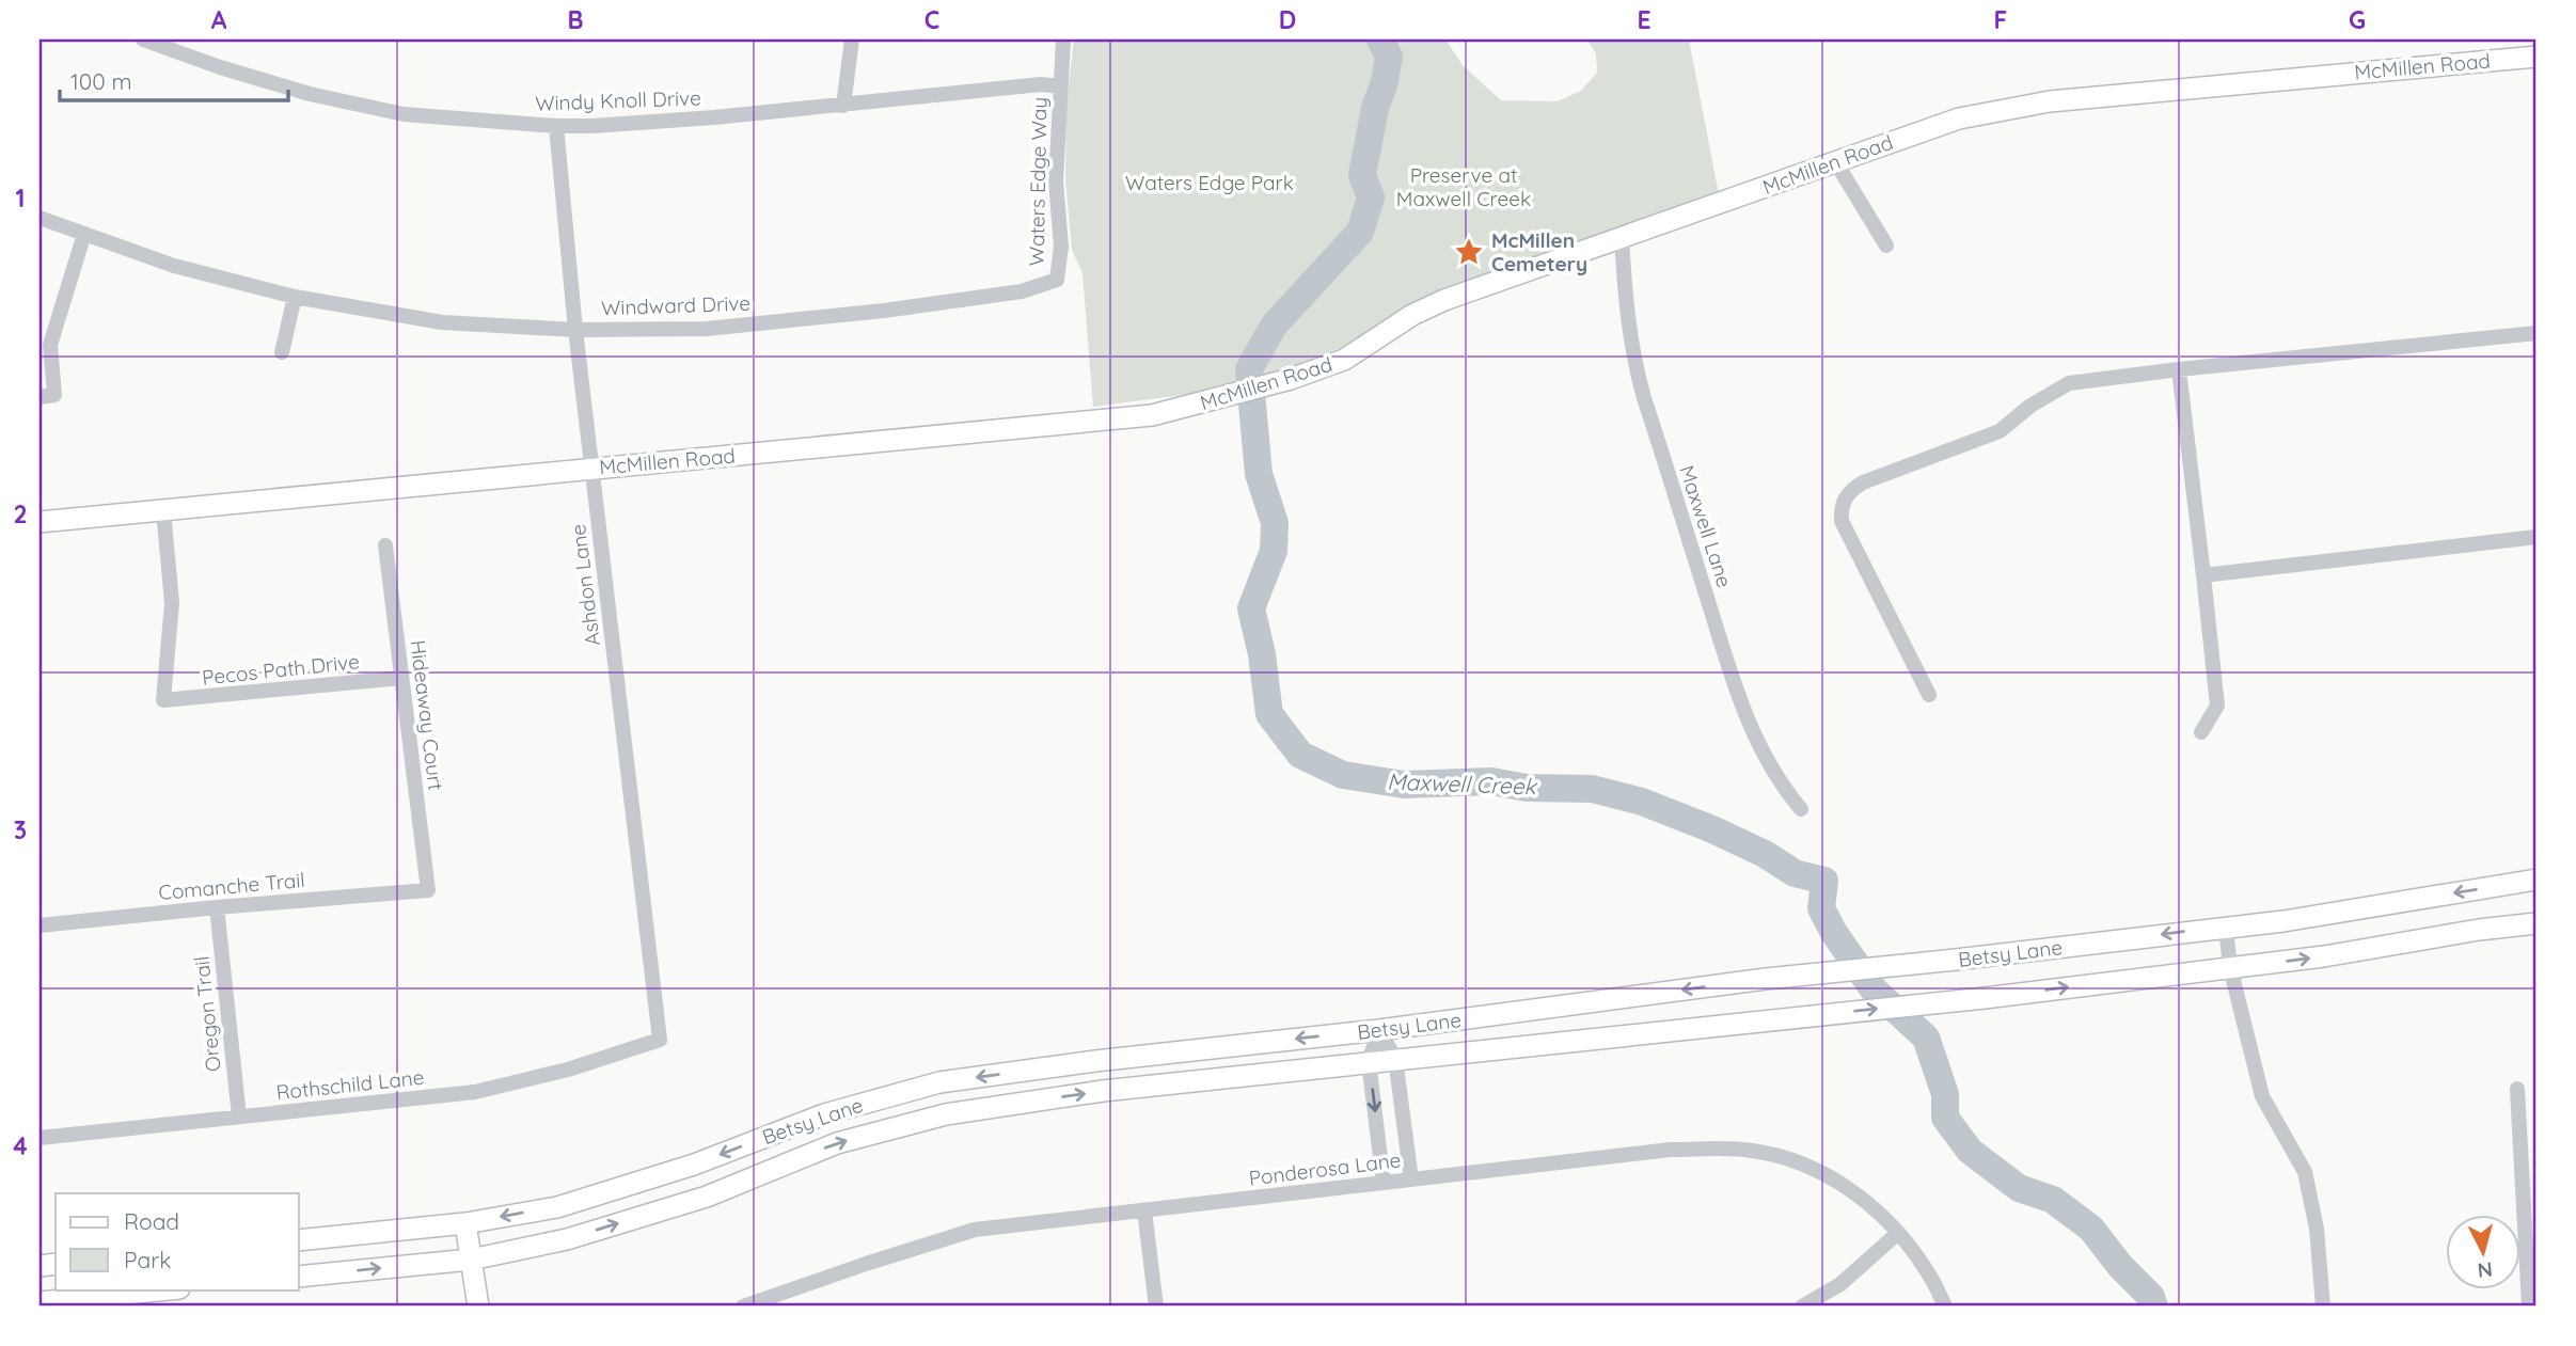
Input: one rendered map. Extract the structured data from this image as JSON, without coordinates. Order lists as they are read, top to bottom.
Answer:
{
  "streets": {
    "main road": ["McMillen Road", "Betsy Lane"],
    "street": [
      "Windy Knoll Drive",
      "Waters Edge Way",
      "Windward Drive",
      "Maxwell Lane",
      "Ashdon Lane",
      "Pecos Path Drive",
      "Hideaway Court",
      "Comanche Trail",
      "Oregon Trail",
      "Rothschild Lane",
      "Ponderosa Lane"
    ]
  },
  "crossings": [
    ["McMillen Road", "Maxwell Lane"],
    ["McMillen Road", "Ashdon Lane"],
    ["McMillen Road", "Pecos Path Drive"],
    ["Windy Knoll Drive", "Waters Edge Way"],
    ["Windy Knoll Drive", "Ashdon Lane"],
    ["Waters Edge Way", "Windward Drive"],
    ["Windward Drive", "Ashdon Lane"],
    ["Ashdon Lane", "Rothschild Lane"],
    ["Pecos Path Drive", "Hideaway Court"],
    ["Hideaway Court", "Comanche Trail"],
    ["Comanche Trail", "Oregon Trail"],
    ["Oregon Trail", "Rothschild Lane"]
  ],
  "water": ["Maxwell Creek"],
  "parks": ["Preserve at Maxwell Creek", "Waters Edge Park"],
  "places": {
    "place": ["McMillen Cemetery"]
  },
  "legend": ["Road", "Park"],
  "scale_bar": "100 m",
  "north": "bottom",
  "grid": {
    "columns": [
      "A",
      "B",
      "C",
      "D",
      "E",
      "F",
      "G"
    ],
    "rows": [
      "1",
      "2",
      "3",
      "4"
    ]
  }
}
